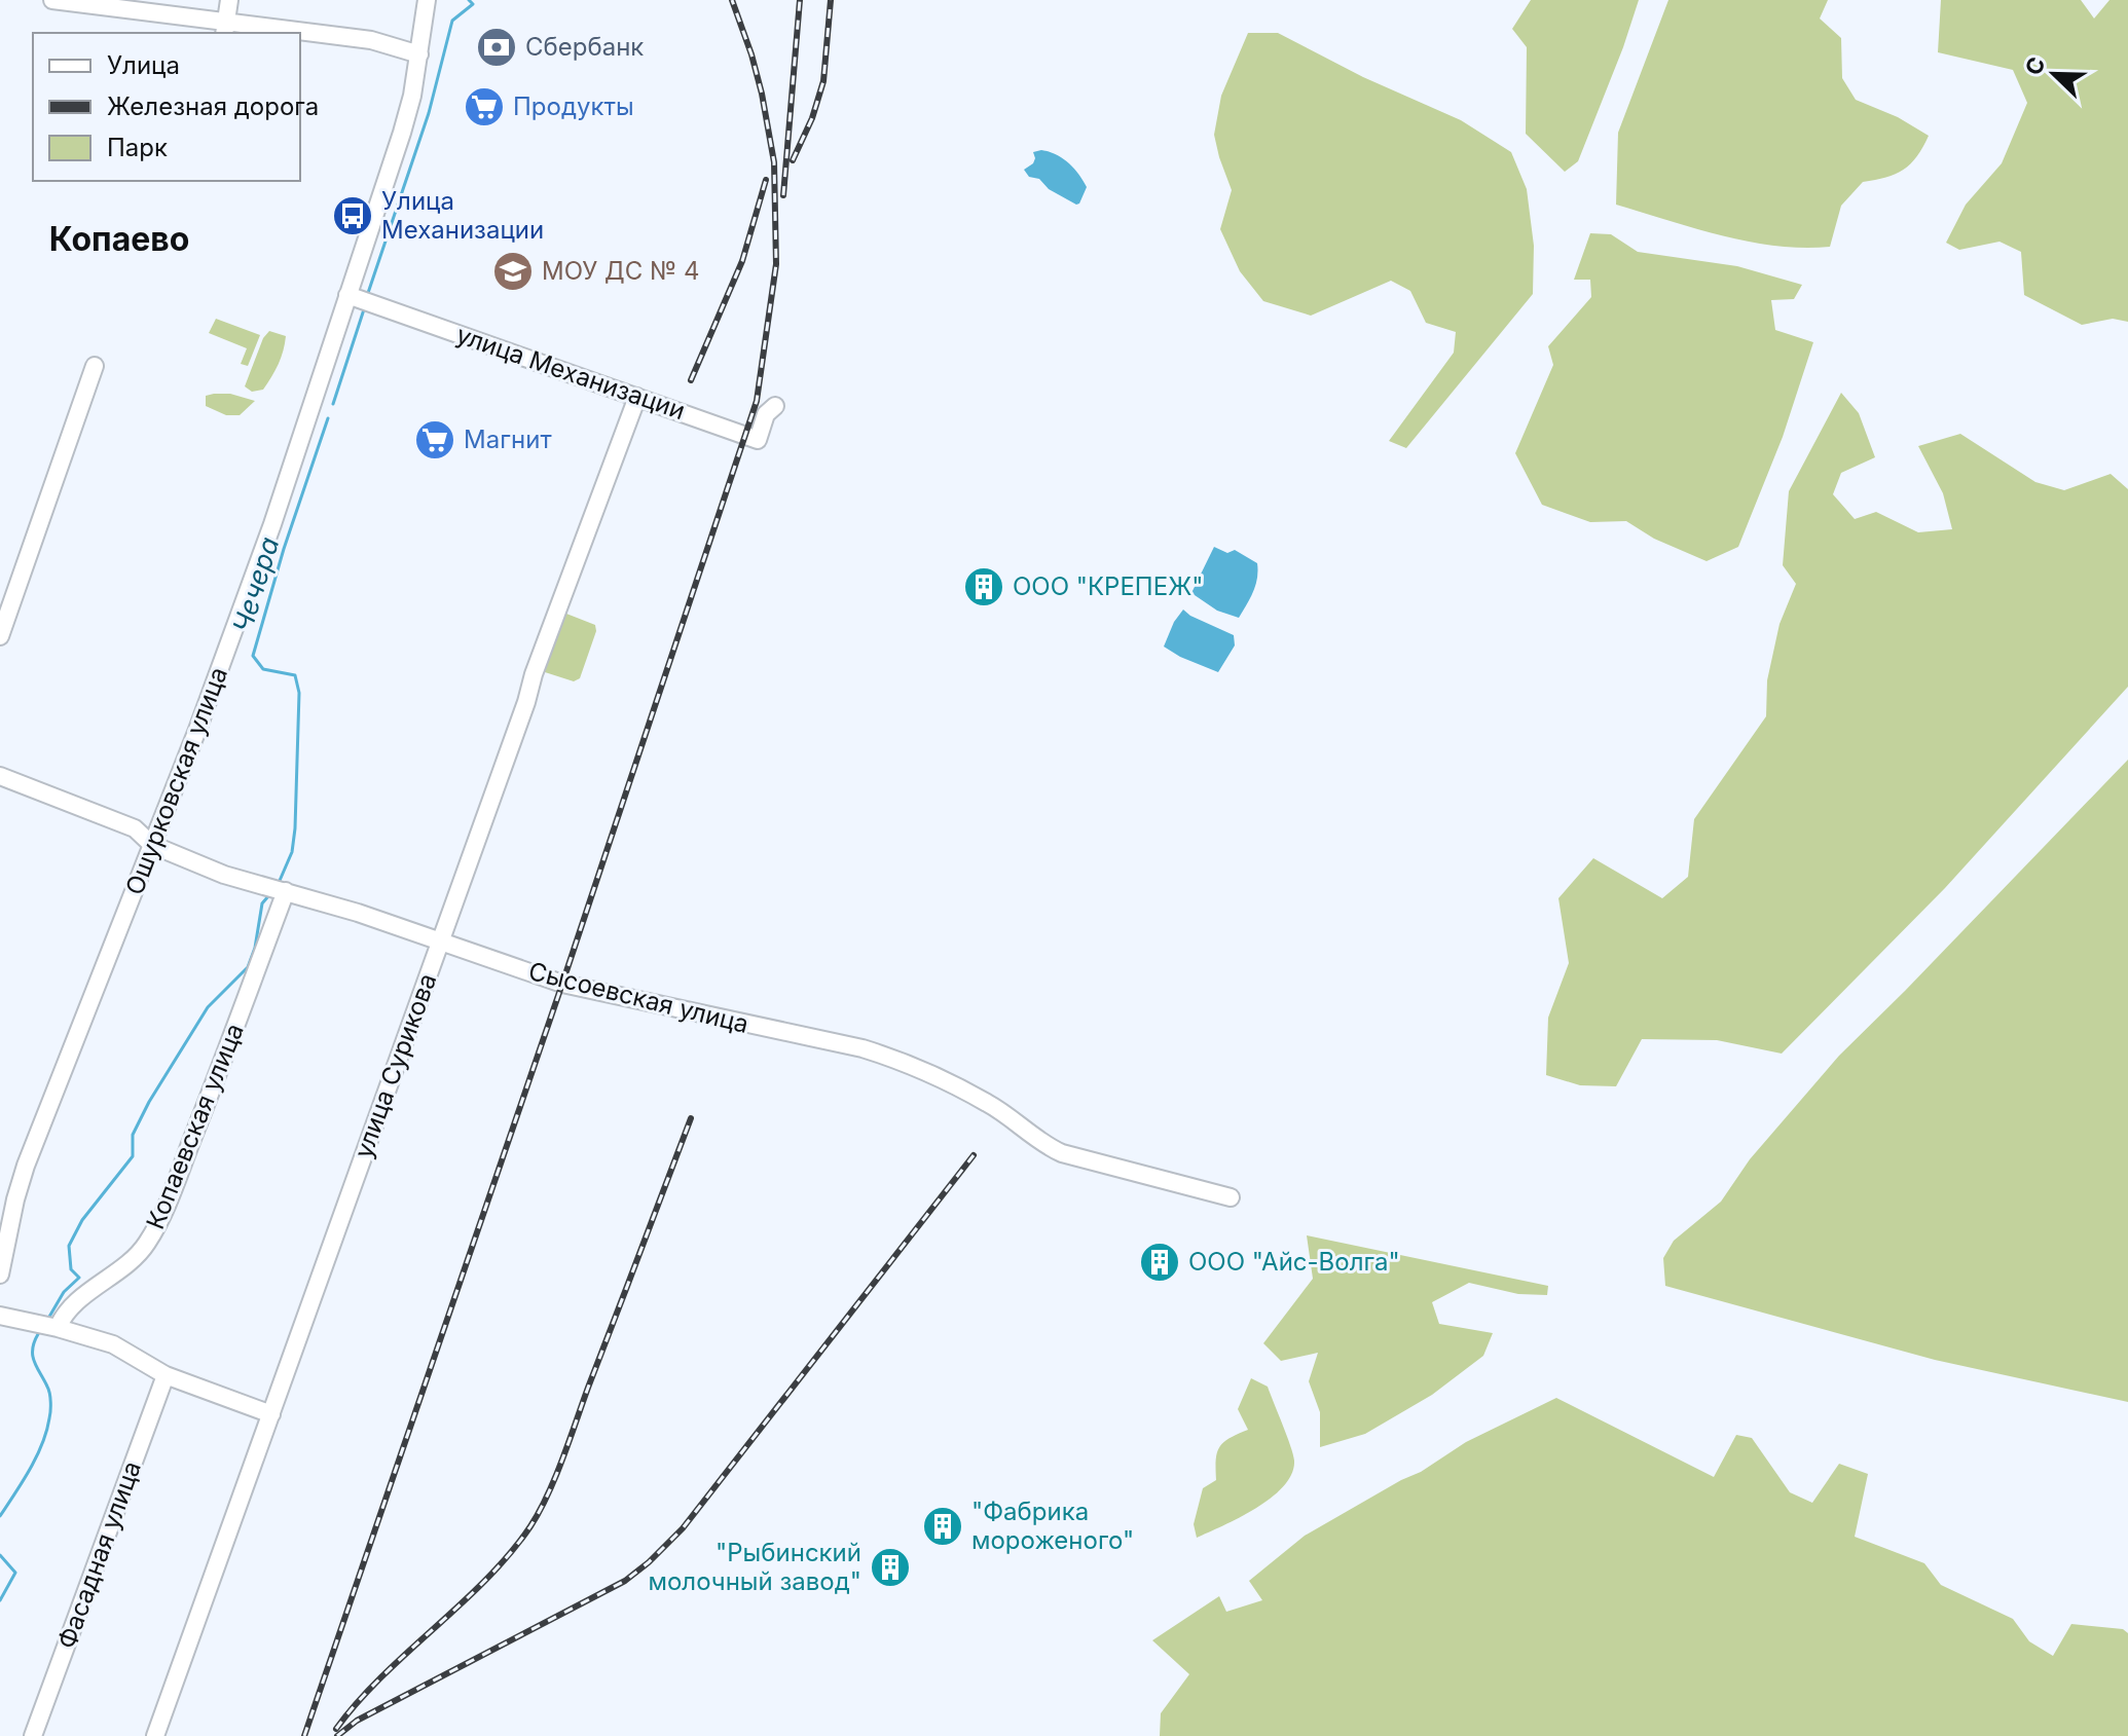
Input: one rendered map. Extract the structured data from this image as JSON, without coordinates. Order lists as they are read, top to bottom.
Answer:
{
  "streets": {
    "street": [
      "улица Механизации",
      "Ошурковская улица",
      "Сысоевская улица",
      "улица Сурикова",
      "Копаевская улица",
      "Фасадная улица"
    ]
  },
  "crossings": [
    ["улица Механизации", "Ошурковская улица"],
    ["улица Механизации", "улица Сурикова"],
    ["Ошурковская улица", "Сысоевская улица"],
    ["Сысоевская улица", "улица Сурикова"],
    ["Сысоевская улица", "Копаевская улица"]
  ],
  "districts": ["Копаево"],
  "water": ["Чечера"],
  "places": {
    "bank": ["Сбербанк"],
    "supermarket": ["Продукты", "Магнит"],
    "bus stop": ["Улица Механизации"],
    "school or university": ["МОУ ДС № 4"],
    "building": [
      "ООО \"КРЕПЕЖ\"",
      "ООО \"Айс-Волга\"",
      "\"Фабрика мороженого\"",
      "\"Рыбинский молочный завод\""
    ]
  },
  "legend": ["Улица", "Железная дорога", "Парк"],
  "north": "top left"
}
